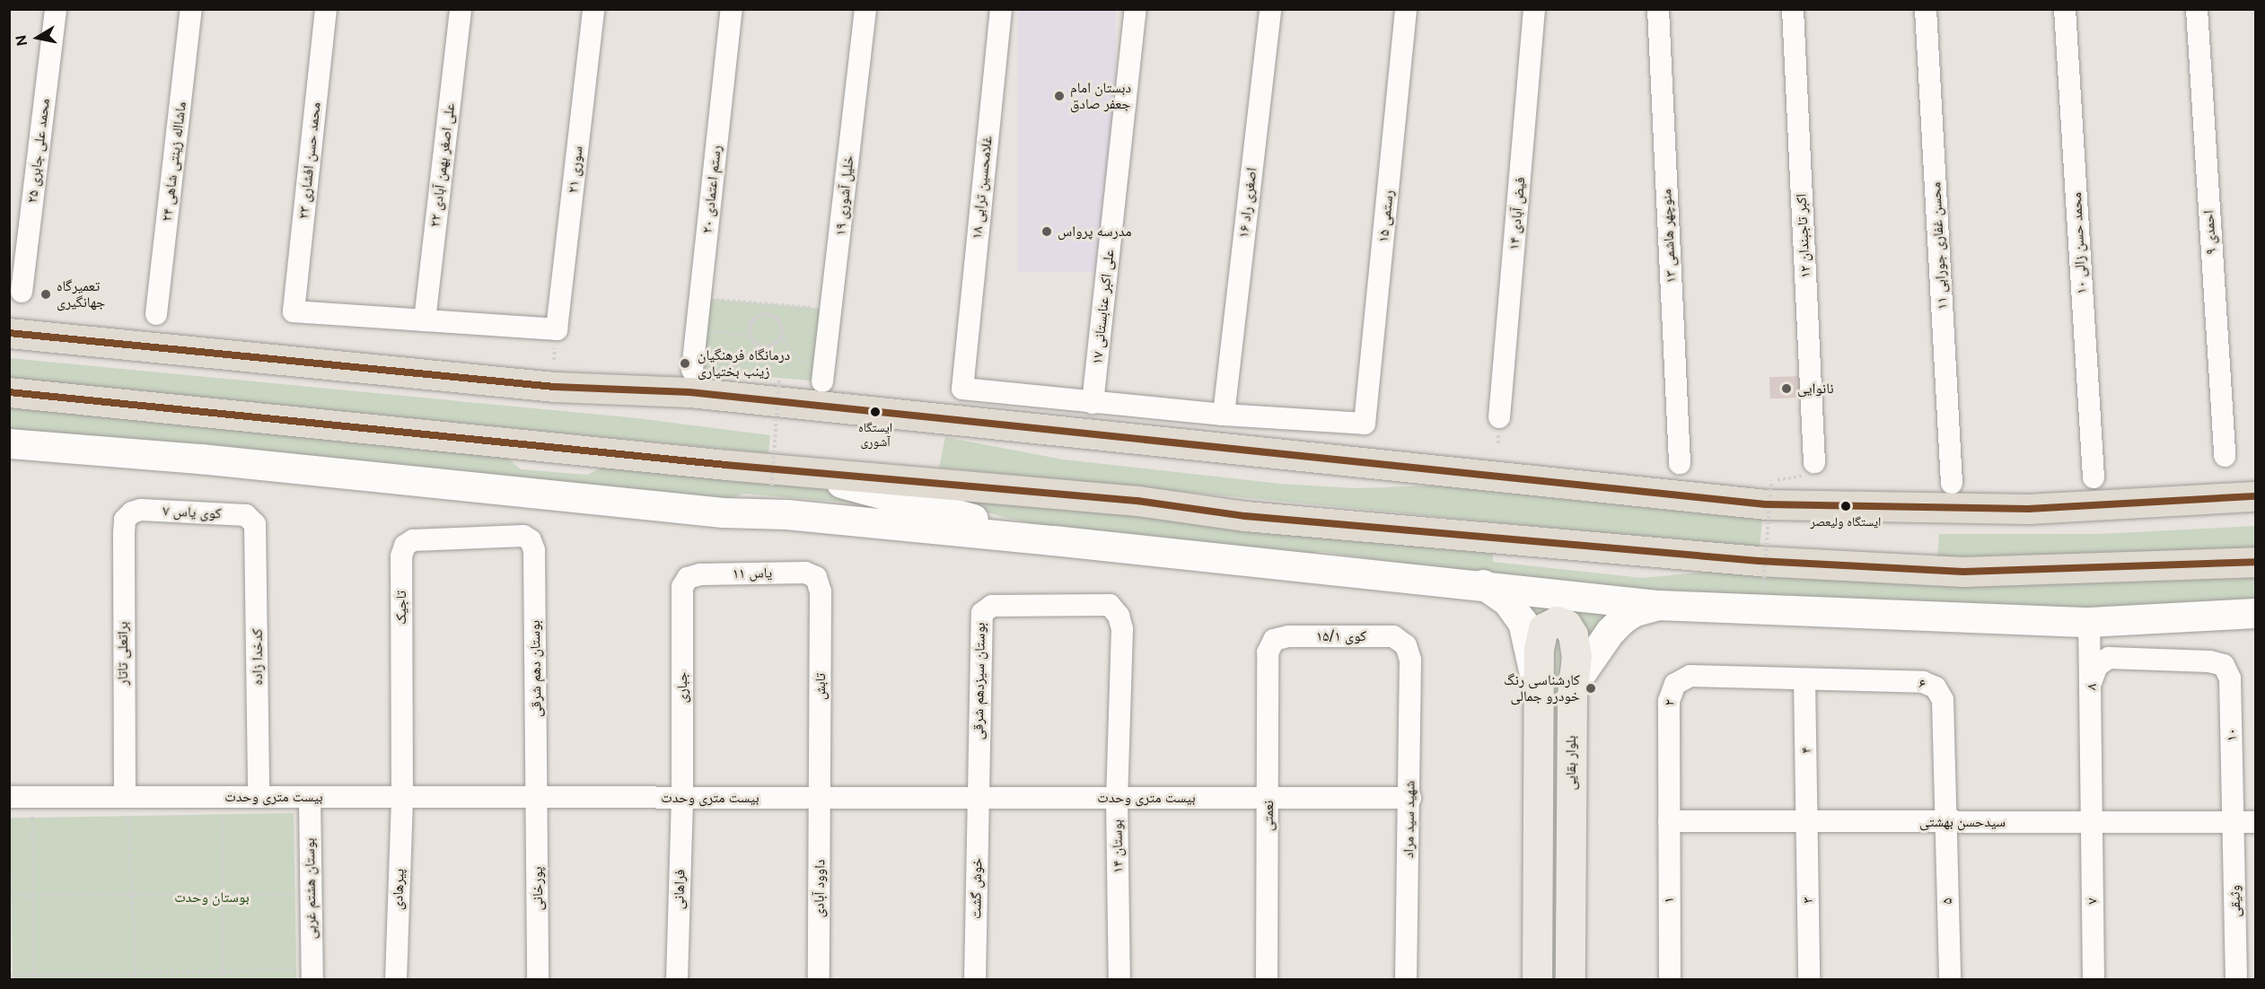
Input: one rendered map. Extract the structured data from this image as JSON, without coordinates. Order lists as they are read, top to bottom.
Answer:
{
  "streets": {
    "main road": ["بلوار بقایی"],
    "street": [
      "محمد علی جابری ۲۵",
      "محمد حسن افشاری ۲۳",
      "ماشااله زینتی شاهی ۲۴",
      "علی اصغر بهمن آبادی ۲۲",
      "سوری ۲۱",
      "غلامحسین ترابی ۱۸",
      "رستم اعتمادی ۲۰",
      "خلیل آشوری ۱۹",
      "اصغری راد ۱۶",
      "فیض آبادی ۱۴",
      "رستمی ۱۵",
      "احمدی ۹",
      "منوچهر هاشمی ۱۳",
      "اکبر تاجبندان ۱۲",
      "محمد حسن زالی ۱۰",
      "محسن غفاری جورابی ۱۱",
      "علی اکبر عنابستانی ۱۷",
      "کوی یاس ۷",
      "یاس ۱۱",
      "تاجیک",
      "کوی ۱۵/۱",
      "براتعلی تاتار",
      "کدخدا زاده",
      "بوستان دهم شرقی",
      "بوستان سیزدهم شرقی",
      "۶",
      "تابش",
      "۸",
      "جباری",
      "۲",
      "۱۰",
      "۴",
      "بیست متری وحدت",
      "نعمتی",
      "شهید سید مراد",
      "سیدحسن بهشتی",
      "بوستان ۱۴",
      "بوستان هشتم غربی",
      "پورخانی",
      "داوود آبادی",
      "خوش گشت",
      "پیرهادی",
      "فراهانی",
      "۱",
      "۳",
      "۵",
      "۷",
      "وثیقی"
    ]
  },
  "crossings": [
    ["محمد حسن افشاری ۲۳", "علی اصغر بهمن آبادی ۲۲"],
    ["محمد حسن افشاری ۲۳", "سوری ۲۱"],
    ["علی اصغر بهمن آبادی ۲۲", "سوری ۲۱"],
    ["غلامحسین ترابی ۱۸", "علی اکبر عنابستانی ۱۷"],
    ["اصغری راد ۱۶", "رستمی ۱۵"],
    ["کوی یاس ۷", "براتعلی تاتار"],
    ["کوی یاس ۷", "کدخدا زاده"],
    ["یاس ۱۱", "تابش"],
    ["یاس ۱۱", "جباری"],
    ["تاجیک", "بوستان دهم شرقی"],
    ["تاجیک", "بیست متری وحدت"],
    ["تاجیک", "پیرهادی"],
    ["کوی ۱۵/۱", "نعمتی"],
    ["کوی ۱۵/۱", "شهید سید مراد"],
    ["براتعلی تاتار", "بیست متری وحدت"],
    ["کدخدا زاده", "بیست متری وحدت"],
    ["بوستان دهم شرقی", "بیست متری وحدت"],
    ["بوستان دهم شرقی", "پورخانی"],
    ["بوستان سیزدهم شرقی", "بیست متری وحدت"],
    ["بوستان سیزدهم شرقی", "بوستان ۱۴"],
    ["بوستان سیزدهم شرقی", "خوش گشت"],
    ["۶", "۲"],
    ["۶", "۴"],
    ["۶", "سیدحسن بهشتی"],
    ["۶", "۵"],
    ["تابش", "بیست متری وحدت"],
    ["تابش", "داوود آبادی"],
    ["۸", "۱۰"],
    ["۸", "سیدحسن بهشتی"],
    ["۸", "۷"],
    ["جباری", "بیست متری وحدت"],
    ["جباری", "فراهانی"],
    ["۲", "۴"],
    ["۲", "سیدحسن بهشتی"],
    ["۲", "۱"],
    ["۱۰", "سیدحسن بهشتی"],
    ["۱۰", "وثیقی"],
    ["۴", "سیدحسن بهشتی"],
    ["۴", "۳"],
    ["بیست متری وحدت", "نعمتی"],
    ["بیست متری وحدت", "شهید سید مراد"],
    ["بیست متری وحدت", "بوستان ۱۴"],
    ["بیست متری وحدت", "بوستان هشتم غربی"],
    ["بیست متری وحدت", "پورخانی"],
    ["بیست متری وحدت", "داوود آبادی"],
    ["بیست متری وحدت", "خوش گشت"],
    ["بیست متری وحدت", "پیرهادی"],
    ["بیست متری وحدت", "فراهانی"],
    ["سیدحسن بهشتی", "۱"],
    ["سیدحسن بهشتی", "۳"],
    ["سیدحسن بهشتی", "۵"],
    ["سیدحسن بهشتی", "۷"],
    ["سیدحسن بهشتی", "وثیقی"]
  ],
  "parks": ["بوستان وحدت"],
  "places": [
    "دبستان امام جعفر صادق",
    "مدرسه پرواس",
    "تعمیرگاه جهانگیری",
    "درمانگاه فرهنگیان زینب بختیاری",
    "نانوایی",
    "ایستگاه آشوری",
    "ایستگاه ولیعصر",
    "کارشناسی رنگ خودرو جمالی"
  ],
  "north": "left"
}
